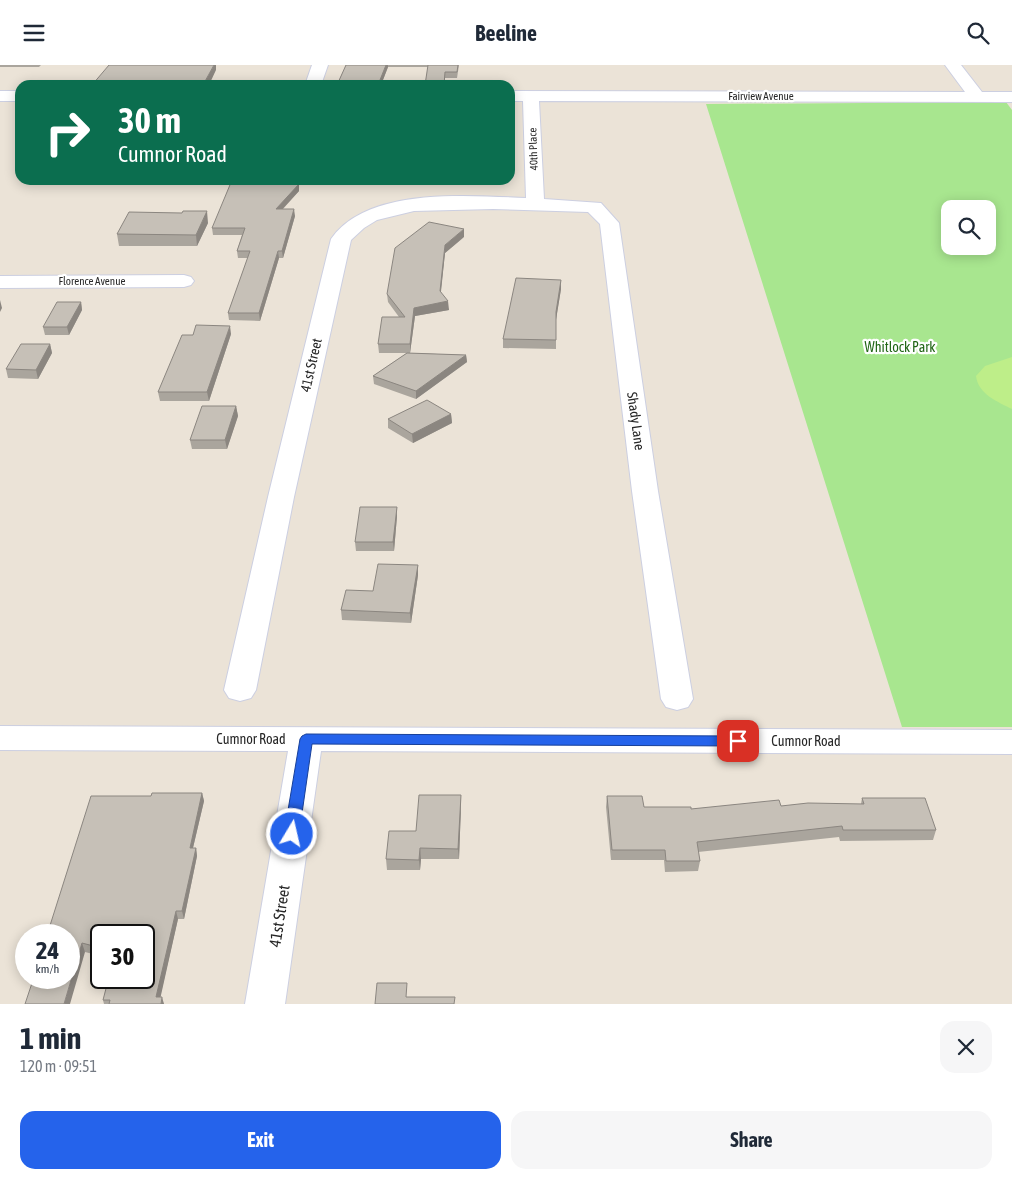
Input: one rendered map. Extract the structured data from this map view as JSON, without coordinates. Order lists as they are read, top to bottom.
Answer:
{
  "streets": {
    "street": [
      "Fairview Avenue",
      "40th Place",
      "Florence Avenue",
      "41st Street",
      "Shady Lane",
      "Cumnor Road"
    ]
  },
  "crossings": [
    ["Fairview Avenue", "40th Place"],
    ["40th Place", "41st Street"],
    ["40th Place", "Shady Lane"],
    ["41st Street", "Shady Lane"],
    ["41st Street", "Cumnor Road"]
  ],
  "parks": ["Whitlock Park"],
  "page": {
    "header": "Beeline",
    "turn": ["30 m", "Cumnor Road"],
    "speed": "24 km/h",
    "limit": "30",
    "heading": ["1 min", "120 m · 09:51"],
    "buttons": ["Exit", "Share"]
  }
}
